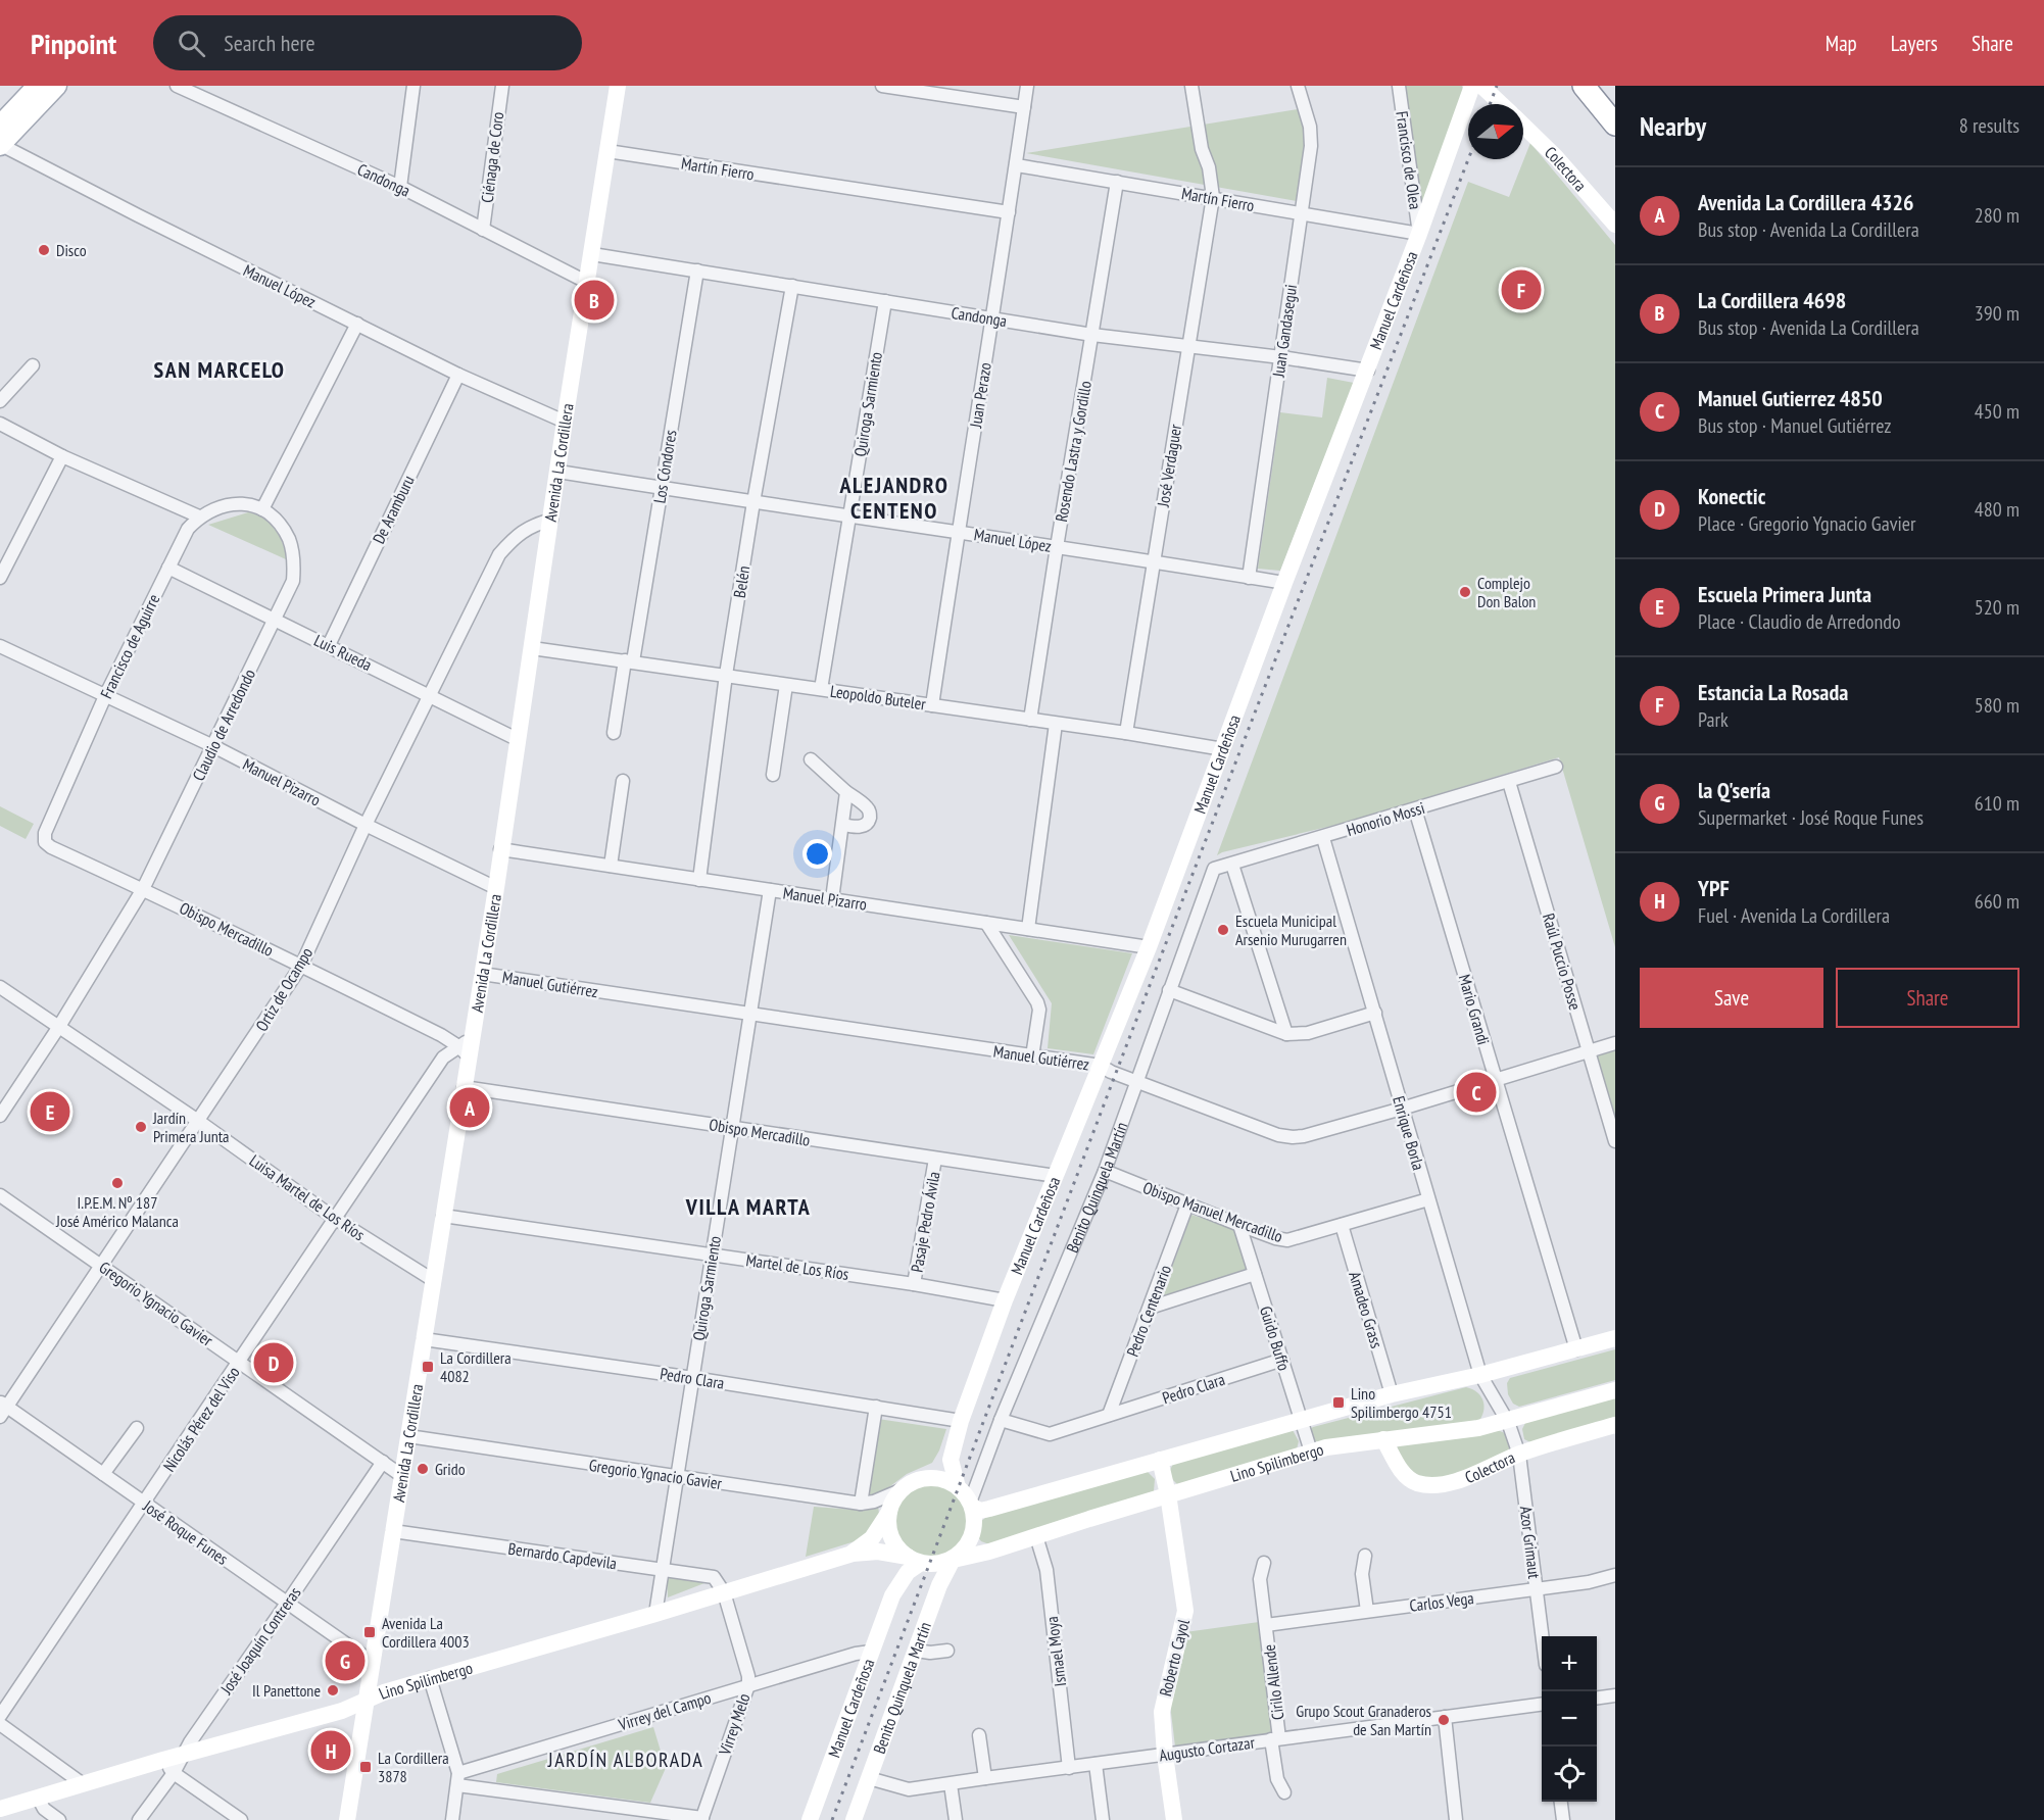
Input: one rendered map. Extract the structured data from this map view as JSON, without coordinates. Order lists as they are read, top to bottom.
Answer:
{
  "streets": {
    "main road": [
      "Colectora",
      "Manuel Cardeñosa",
      "Avenida La Cordillera",
      "Benito Quinquela Martín",
      "Lino Spilimbergo",
      "Roberto Cayol"
    ],
    "street": [
      "Ciénaga de Coro",
      "Francisco de Olea",
      "Martín Fierro",
      "Candonga",
      "Manuel López",
      "Juan Gandasegui",
      "Juan Perazo",
      "Quiroga Sarmiento",
      "Rosendo Lastra y Gordillo",
      "José Verdaguer",
      "Los Cóndores",
      "De Aramburu",
      "Belén",
      "Francisco de Aguirre",
      "Luis Rueda",
      "Leopoldo Buteler",
      "Claudio de Arredondo",
      "Manuel Pizarro",
      "Honorio Mossi",
      "Obispo Mercadillo",
      "Raúl Puccio Posse",
      "Manuel Gutiérrez",
      "Ortiz de Ocampo",
      "Mario Grandi",
      "Enrique Borla",
      "Luisa Martel de Los Ríos",
      "Obispo Manuel Mercadillo",
      "Pasaje Pedro Ávila",
      "Martel de Los Ríos",
      "Gregorio Ygnacio Gavier",
      "Amadeo Grass",
      "Pedro Centenario",
      "Guido Buffo",
      "Pedro Clara",
      "Nicolás Pérez del Viso",
      "José Roque Funes",
      "Azor Grimaut",
      "Bernardo Capdevila",
      "Carlos Vega",
      "José Joaquín Contreras",
      "Ismael Moya",
      "Cirilo Allende",
      "Virrey del Campo",
      "Virrey Melo",
      "Augusto Cortazar"
    ]
  },
  "crossings": [
    ["Ciénaga de Coro", "Candonga"],
    ["Francisco de Olea", "Martín Fierro"],
    ["Francisco de Olea", "Manuel Cardeñosa"],
    ["Martín Fierro", "Manuel Cardeñosa"],
    ["Martín Fierro", "Juan Gandasegui"],
    ["Martín Fierro", "Juan Perazo"],
    ["Martín Fierro", "Rosendo Lastra y Gordillo"],
    ["Martín Fierro", "Avenida La Cordillera"],
    ["Martín Fierro", "José Verdaguer"],
    ["Colectora", "Lino Spilimbergo"],
    ["Colectora", "Azor Grimaut"],
    ["Candonga", "Manuel Cardeñosa"],
    ["Candonga", "Juan Gandasegui"],
    ["Candonga", "Juan Perazo"],
    ["Candonga", "Quiroga Sarmiento"],
    ["Candonga", "Rosendo Lastra y Gordillo"],
    ["Candonga", "Avenida La Cordillera"],
    ["Candonga", "José Verdaguer"],
    ["Candonga", "Los Cóndores"],
    ["Candonga", "Belén"],
    ["Manuel López", "Manuel Cardeñosa"],
    ["Manuel López", "Juan Gandasegui"],
    ["Manuel López", "Juan Perazo"],
    ["Manuel López", "Quiroga Sarmiento"],
    ["Manuel López", "Rosendo Lastra y Gordillo"],
    ["Manuel López", "Avenida La Cordillera"],
    ["Manuel López", "José Verdaguer"],
    ["Manuel López", "Los Cóndores"],
    ["Manuel López", "De Aramburu"],
    ["Manuel López", "Belén"],
    ["Manuel Cardeñosa", "Leopoldo Buteler"],
    ["Manuel Cardeñosa", "Manuel Pizarro"],
    ["Manuel Cardeñosa", "Obispo Mercadillo"],
    ["Manuel Cardeñosa", "Manuel Gutiérrez"],
    ["Manuel Cardeñosa", "Benito Quinquela Martín"],
    ["Manuel Cardeñosa", "Martel de Los Ríos"],
    ["Manuel Cardeñosa", "Gregorio Ygnacio Gavier"],
    ["Manuel Cardeñosa", "Pedro Clara"],
    ["Manuel Cardeñosa", "Lino Spilimbergo"],
    ["Manuel Cardeñosa", "Virrey del Campo"],
    ["Juan Perazo", "Leopoldo Buteler"],
    ["Quiroga Sarmiento", "Leopoldo Buteler"],
    ["Quiroga Sarmiento", "Manuel Pizarro"],
    ["Quiroga Sarmiento", "Obispo Mercadillo"],
    ["Quiroga Sarmiento", "Manuel Gutiérrez"],
    ["Quiroga Sarmiento", "Martel de Los Ríos"],
    ["Quiroga Sarmiento", "Gregorio Ygnacio Gavier"],
    ["Quiroga Sarmiento", "Pedro Clara"],
    ["Quiroga Sarmiento", "Lino Spilimbergo"],
    ["Quiroga Sarmiento", "Bernardo Capdevila"],
    ["Rosendo Lastra y Gordillo", "Leopoldo Buteler"],
    ["Avenida La Cordillera", "Luis Rueda"],
    ["Avenida La Cordillera", "Leopoldo Buteler"],
    ["Avenida La Cordillera", "Manuel Pizarro"],
    ["Avenida La Cordillera", "Obispo Mercadillo"],
    ["Avenida La Cordillera", "Manuel Gutiérrez"],
    ["Avenida La Cordillera", "Ortiz de Ocampo"],
    ["Avenida La Cordillera", "Luisa Martel de Los Ríos"],
    ["Avenida La Cordillera", "Martel de Los Ríos"],
    ["Avenida La Cordillera", "Gregorio Ygnacio Gavier"],
    ["Avenida La Cordillera", "Pedro Clara"],
    ["Avenida La Cordillera", "Nicolás Pérez del Viso"],
    ["Avenida La Cordillera", "Lino Spilimbergo"],
    ["Avenida La Cordillera", "José Roque Funes"],
    ["Avenida La Cordillera", "Bernardo Capdevila"],
    ["José Verdaguer", "Leopoldo Buteler"],
    ["Los Cóndores", "Leopoldo Buteler"],
    ["De Aramburu", "Luis Rueda"],
    ["Belén", "Leopoldo Buteler"],
    ["Belén", "Manuel Pizarro"],
    ["Francisco de Aguirre", "Luis Rueda"],
    ["Francisco de Aguirre", "Manuel Pizarro"],
    ["Francisco de Aguirre", "Obispo Mercadillo"],
    ["Luis Rueda", "Claudio de Arredondo"],
    ["Luis Rueda", "Ortiz de Ocampo"],
    ["Claudio de Arredondo", "Manuel Pizarro"],
    ["Claudio de Arredondo", "Obispo Mercadillo"],
    ["Claudio de Arredondo", "Luisa Martel de Los Ríos"],
    ["Manuel Pizarro", "Ortiz de Ocampo"],
    ["Honorio Mossi", "Raúl Puccio Posse"],
    ["Honorio Mossi", "Mario Grandi"],
    ["Honorio Mossi", "Enrique Borla"],
    ["Honorio Mossi", "Benito Quinquela Martín"],
    ["Obispo Mercadillo", "Ortiz de Ocampo"],
    ["Obispo Mercadillo", "Pasaje Pedro Ávila"],
    ["Obispo Mercadillo", "Nicolás Pérez del Viso"],
    ["Raúl Puccio Posse", "Manuel Gutiérrez"],
    ["Manuel Gutiérrez", "Mario Grandi"],
    ["Manuel Gutiérrez", "Enrique Borla"],
    ["Manuel Gutiérrez", "Benito Quinquela Martín"],
    ["Ortiz de Ocampo", "Luisa Martel de Los Ríos"],
    ["Ortiz de Ocampo", "Gregorio Ygnacio Gavier"],
    ["Ortiz de Ocampo", "José Roque Funes"],
    ["Mario Grandi", "Lino Spilimbergo"],
    ["Enrique Borla", "Obispo Manuel Mercadillo"],
    ["Enrique Borla", "Lino Spilimbergo"],
    ["Enrique Borla", "Azor Grimaut"],
    ["Benito Quinquela Martín", "Obispo Manuel Mercadillo"],
    ["Benito Quinquela Martín", "Gregorio Ygnacio Gavier"],
    ["Benito Quinquela Martín", "Pedro Clara"],
    ["Benito Quinquela Martín", "Lino Spilimbergo"],
    ["Benito Quinquela Martín", "Augusto Cortazar"],
    ["Luisa Martel de Los Ríos", "Nicolás Pérez del Viso"],
    ["Obispo Manuel Mercadillo", "Amadeo Grass"],
    ["Obispo Manuel Mercadillo", "Pedro Centenario"],
    ["Obispo Manuel Mercadillo", "Guido Buffo"],
    ["Pasaje Pedro Ávila", "Martel de Los Ríos"],
    ["Gregorio Ygnacio Gavier", "Nicolás Pérez del Viso"],
    ["Gregorio Ygnacio Gavier", "Lino Spilimbergo"],
    ["Gregorio Ygnacio Gavier", "José Joaquín Contreras"],
    ["Amadeo Grass", "Lino Spilimbergo"],
    ["Pedro Centenario", "Pedro Clara"],
    ["Guido Buffo", "Pedro Clara"],
    ["Guido Buffo", "Lino Spilimbergo"],
    ["Nicolás Pérez del Viso", "José Roque Funes"],
    ["Lino Spilimbergo", "Azor Grimaut"],
    ["Lino Spilimbergo", "Bernardo Capdevila"],
    ["Lino Spilimbergo", "José Joaquín Contreras"],
    ["Lino Spilimbergo", "Ismael Moya"],
    ["Lino Spilimbergo", "Roberto Cayol"],
    ["Lino Spilimbergo", "Virrey Melo"],
    ["José Roque Funes", "José Joaquín Contreras"],
    ["Azor Grimaut", "Carlos Vega"],
    ["Bernardo Capdevila", "Virrey Melo"],
    ["Carlos Vega", "Cirilo Allende"],
    ["Ismael Moya", "Augusto Cortazar"],
    ["Roberto Cayol", "Augusto Cortazar"],
    ["Cirilo Allende", "Augusto Cortazar"],
    ["Virrey del Campo", "Virrey Melo"]
  ],
  "districts": [
    "SAN MARCELO",
    "ALEJANDRO CENTENO",
    "VILLA MARTA",
    "JARDÍN ALBORADA"
  ],
  "places": {
    "other": [
      "Disco",
      "Complejo Don Balon",
      "Escuela Municipal Arsenio Murugarren",
      "Jardín Primera Junta",
      "I.P.E.M. Nº 187 José Américo Malanca",
      "Grido",
      "Il Panettone",
      "Grupo Scout Granaderos de San Martín"
    ],
    "transit": [
      "La Cordillera 4082",
      "Lino Spilimbergo 4751",
      "Avenida La Cordillera 4003",
      "La Cordillera 3878"
    ]
  },
  "north": "right",
  "page": {
    "header": "Pinpoint",
    "search": "Search here",
    "nav": ["Map", "Layers", "Share"],
    "heading": ["Nearby", "8 results"],
    "list": [
      {
        "mark": "A",
        "name": "Avenida La Cordillera 4326",
        "note": "Bus stop · Avenida La Cordillera",
        "value": "280 m"
      },
      {
        "mark": "B",
        "name": "La Cordillera 4698",
        "note": "Bus stop · Avenida La Cordillera",
        "value": "390 m"
      },
      {
        "mark": "C",
        "name": "Manuel Gutierrez 4850",
        "note": "Bus stop · Manuel Gutiérrez",
        "value": "450 m"
      },
      {
        "mark": "D",
        "name": "Konectic",
        "note": "Place · Gregorio Ygnacio Gavier",
        "value": "480 m"
      },
      {
        "mark": "E",
        "name": "Escuela Primera Junta",
        "note": "Place · Claudio de Arredondo",
        "value": "520 m"
      },
      {
        "mark": "F",
        "name": "Estancia La Rosada",
        "note": "Park",
        "value": "580 m"
      },
      {
        "mark": "G",
        "name": "la Q'sería",
        "note": "Supermarket · José Roque Funes",
        "value": "610 m"
      },
      {
        "mark": "H",
        "name": "YPF",
        "note": "Fuel · Avenida La Cordillera",
        "value": "660 m"
      }
    ],
    "pins": [
      "F",
      "B",
      "C",
      "A",
      "E",
      "D",
      "G",
      "H"
    ],
    "buttons": ["Save", "Share"],
    "map_buttons": ["+", "−"]
  }
}
